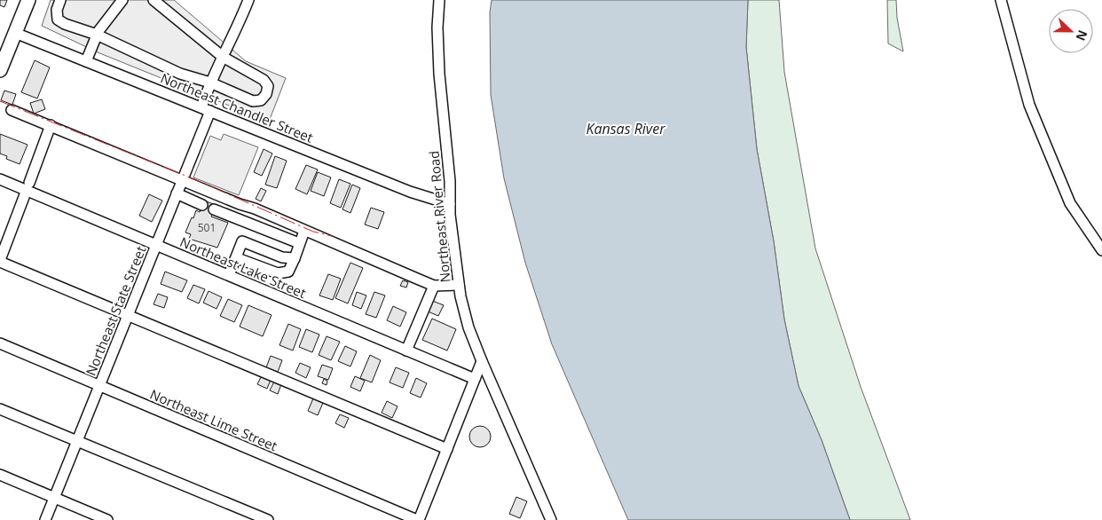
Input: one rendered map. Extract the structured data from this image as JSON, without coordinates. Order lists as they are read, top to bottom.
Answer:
{
  "streets": {
    "street": [
      "Northeast Chandler Street",
      "Northeast River Road",
      "Northeast Lake Street",
      "Northeast State Street",
      "Northeast Lime Street"
    ]
  },
  "crossings": [
    ["Northeast Chandler Street", "Northeast River Road"],
    ["Northeast Chandler Street", "Northeast State Street"],
    ["Northeast Lake Street", "Northeast State Street"],
    ["Northeast State Street", "Northeast Lime Street"]
  ],
  "water": ["Kansas River"],
  "house_numbers": ["501"],
  "north": "right"
}
